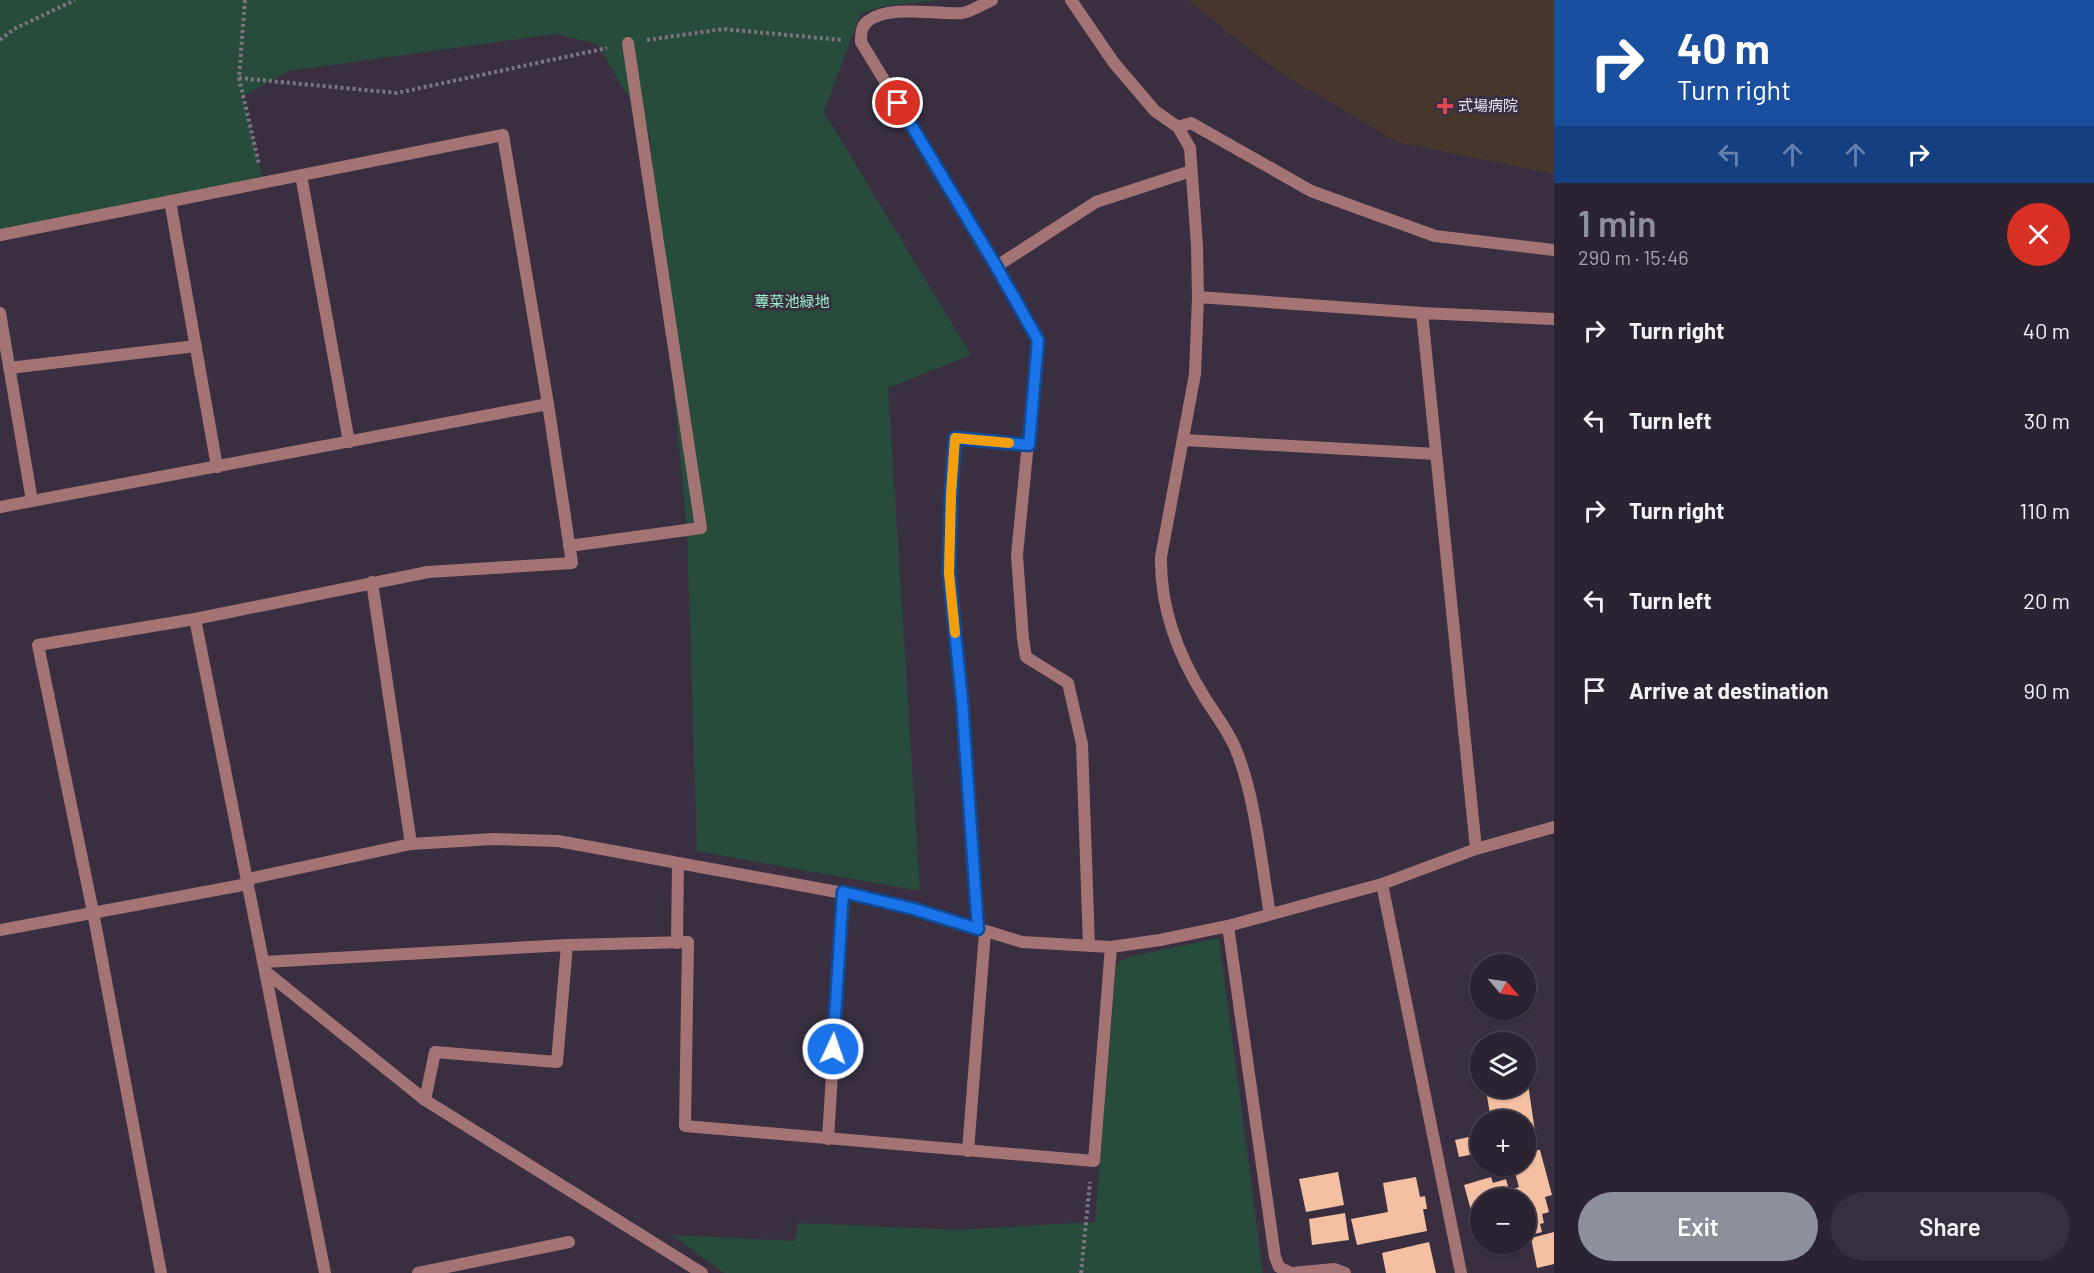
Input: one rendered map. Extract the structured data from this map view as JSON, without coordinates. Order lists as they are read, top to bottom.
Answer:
{
  "parks": ["蓴菜池緑地"],
  "places": {
    "health": ["式場病院"]
  },
  "north": "bottom right",
  "page": {
    "turn": ["40 m", "Turn right"],
    "heading": ["1 min", "290 m · 15:46"],
    "list": [
      {
        "name": "Turn right",
        "value": "40 m"
      },
      {
        "name": "Turn left",
        "value": "30 m"
      },
      {
        "name": "Turn right",
        "value": "110 m"
      },
      {
        "name": "Turn left",
        "value": "20 m"
      },
      {
        "name": "Arrive at destination",
        "value": "90 m"
      }
    ],
    "map_buttons": ["+", "−"],
    "buttons": ["Exit", "Share"]
  }
}
